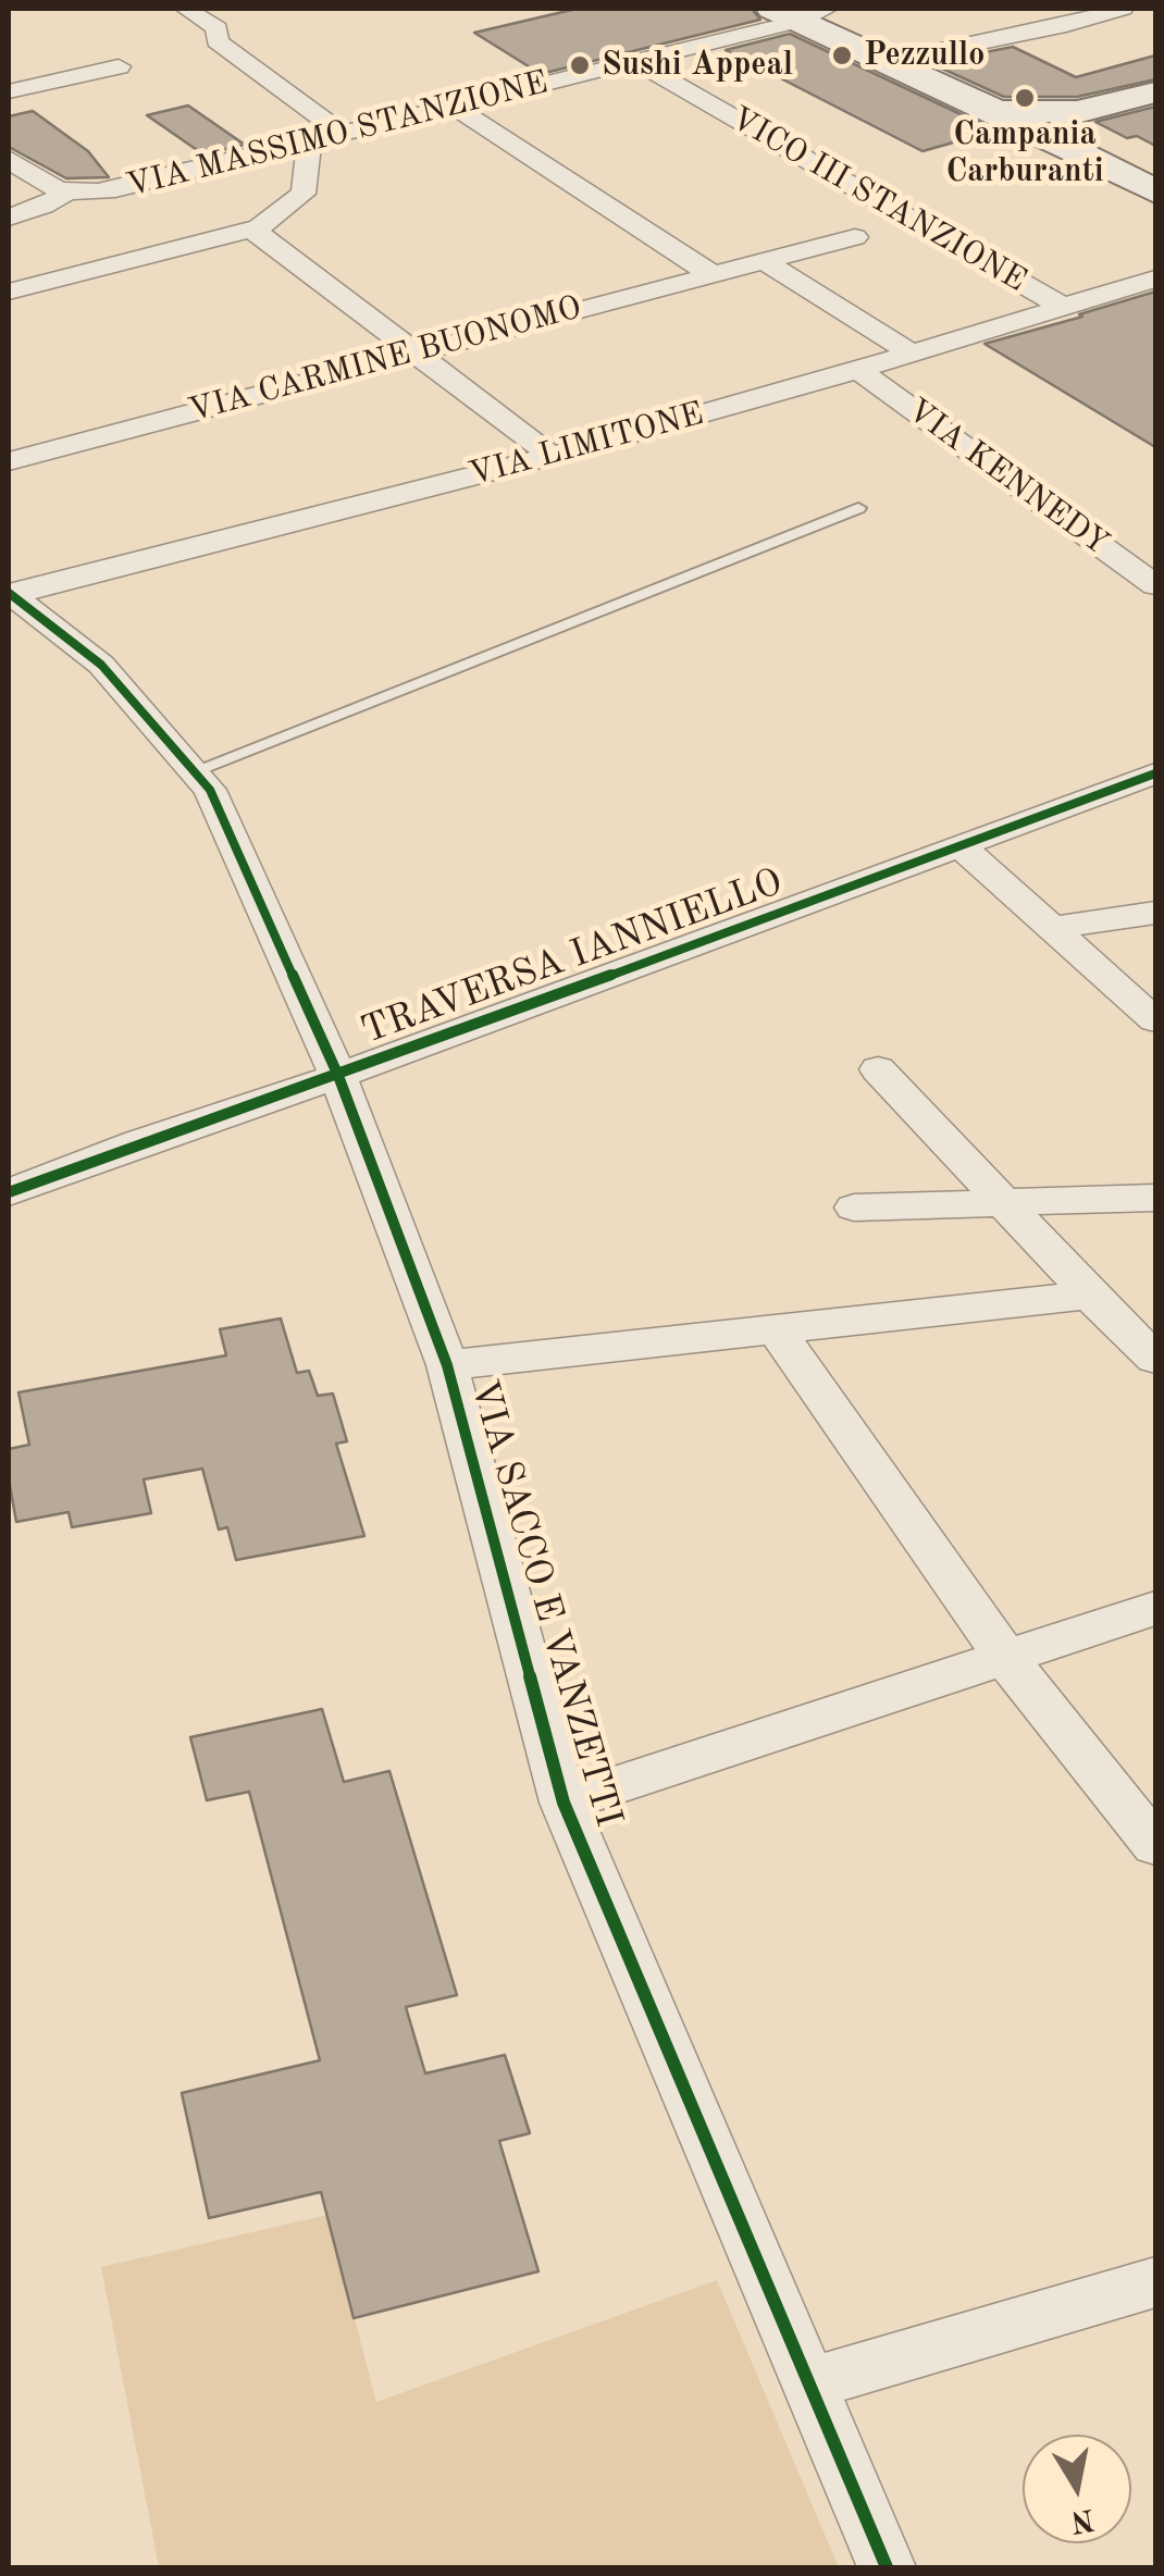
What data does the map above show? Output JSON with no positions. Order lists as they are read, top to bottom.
{
  "streets": {
    "street": [
      "VIA MASSIMO STANZIONE",
      "VICO III STANZIONE",
      "VIA CARMINE BUONOMO",
      "VIA LIMITONE",
      "VIA KENNEDY",
      "TRAVERSA IANNIELLO",
      "VIA SACCO E VANZETTI"
    ]
  },
  "crossings": [
    ["VIA MASSIMO STANZIONE", "VICO III STANZIONE"],
    ["VICO III STANZIONE", "VIA LIMITONE"],
    ["VIA LIMITONE", "VIA KENNEDY"],
    ["VIA LIMITONE", "VIA SACCO E VANZETTI"],
    ["TRAVERSA IANNIELLO", "VIA SACCO E VANZETTI"]
  ],
  "places": ["Pezzullo", "Sushi Appeal", "Campania Carburanti"],
  "north": "bottom"
}
